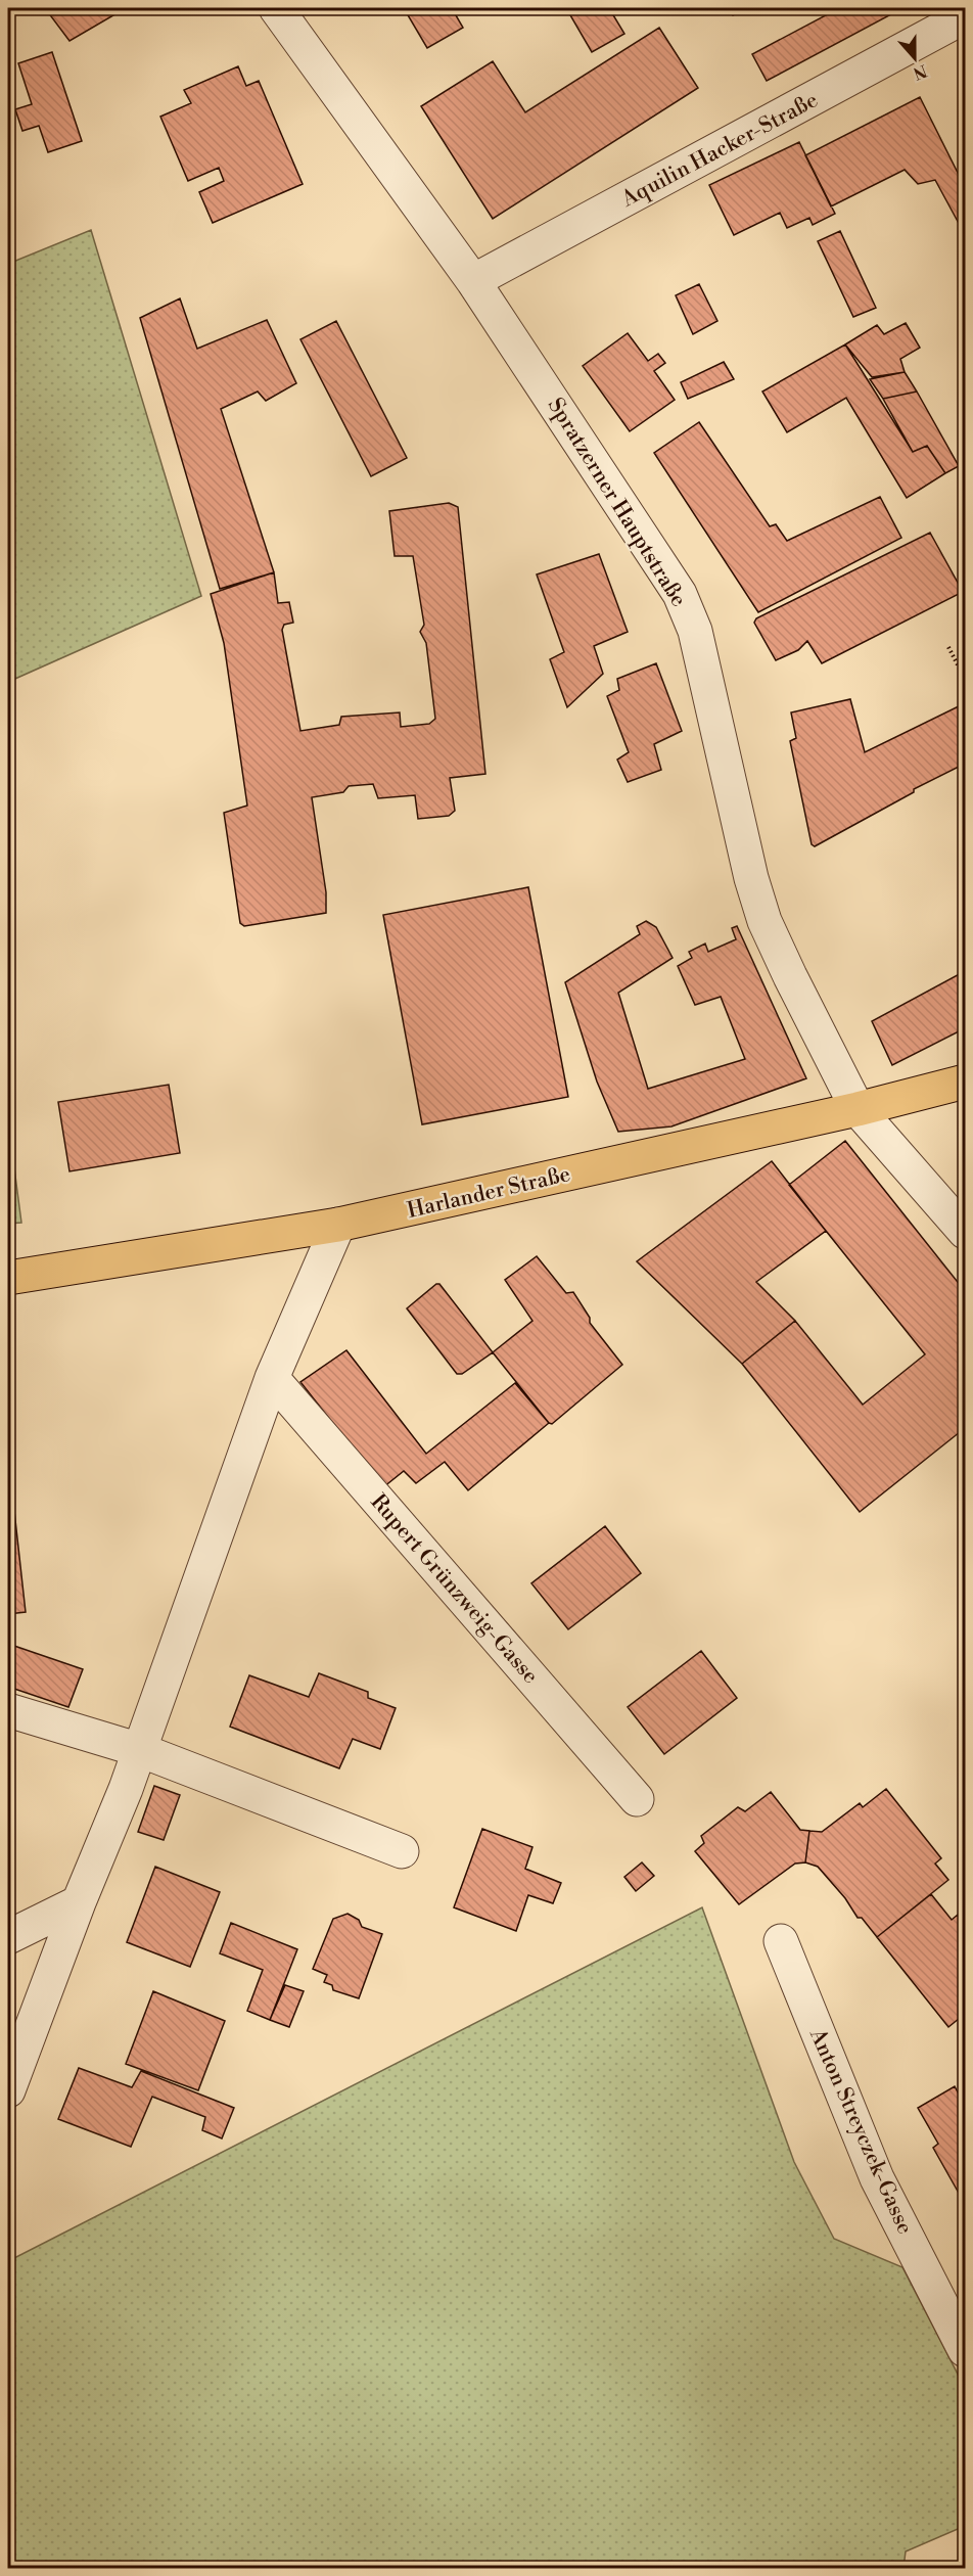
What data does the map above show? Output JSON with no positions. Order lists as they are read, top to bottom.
{
  "streets": {
    "main road": ["Harlander Straße"],
    "street": [
      "Aquilin Hacker-Straße",
      "Spratzerner Hauptstraße",
      "Rupert Grünzweig-Gasse",
      "Anton Streyczek-Gasse"
    ]
  },
  "crossings": [
    ["Aquilin Hacker-Straße", "Spratzerner Hauptstraße"],
    ["Spratzerner Hauptstraße", "Harlander Straße"]
  ],
  "north": "bottom"
}
